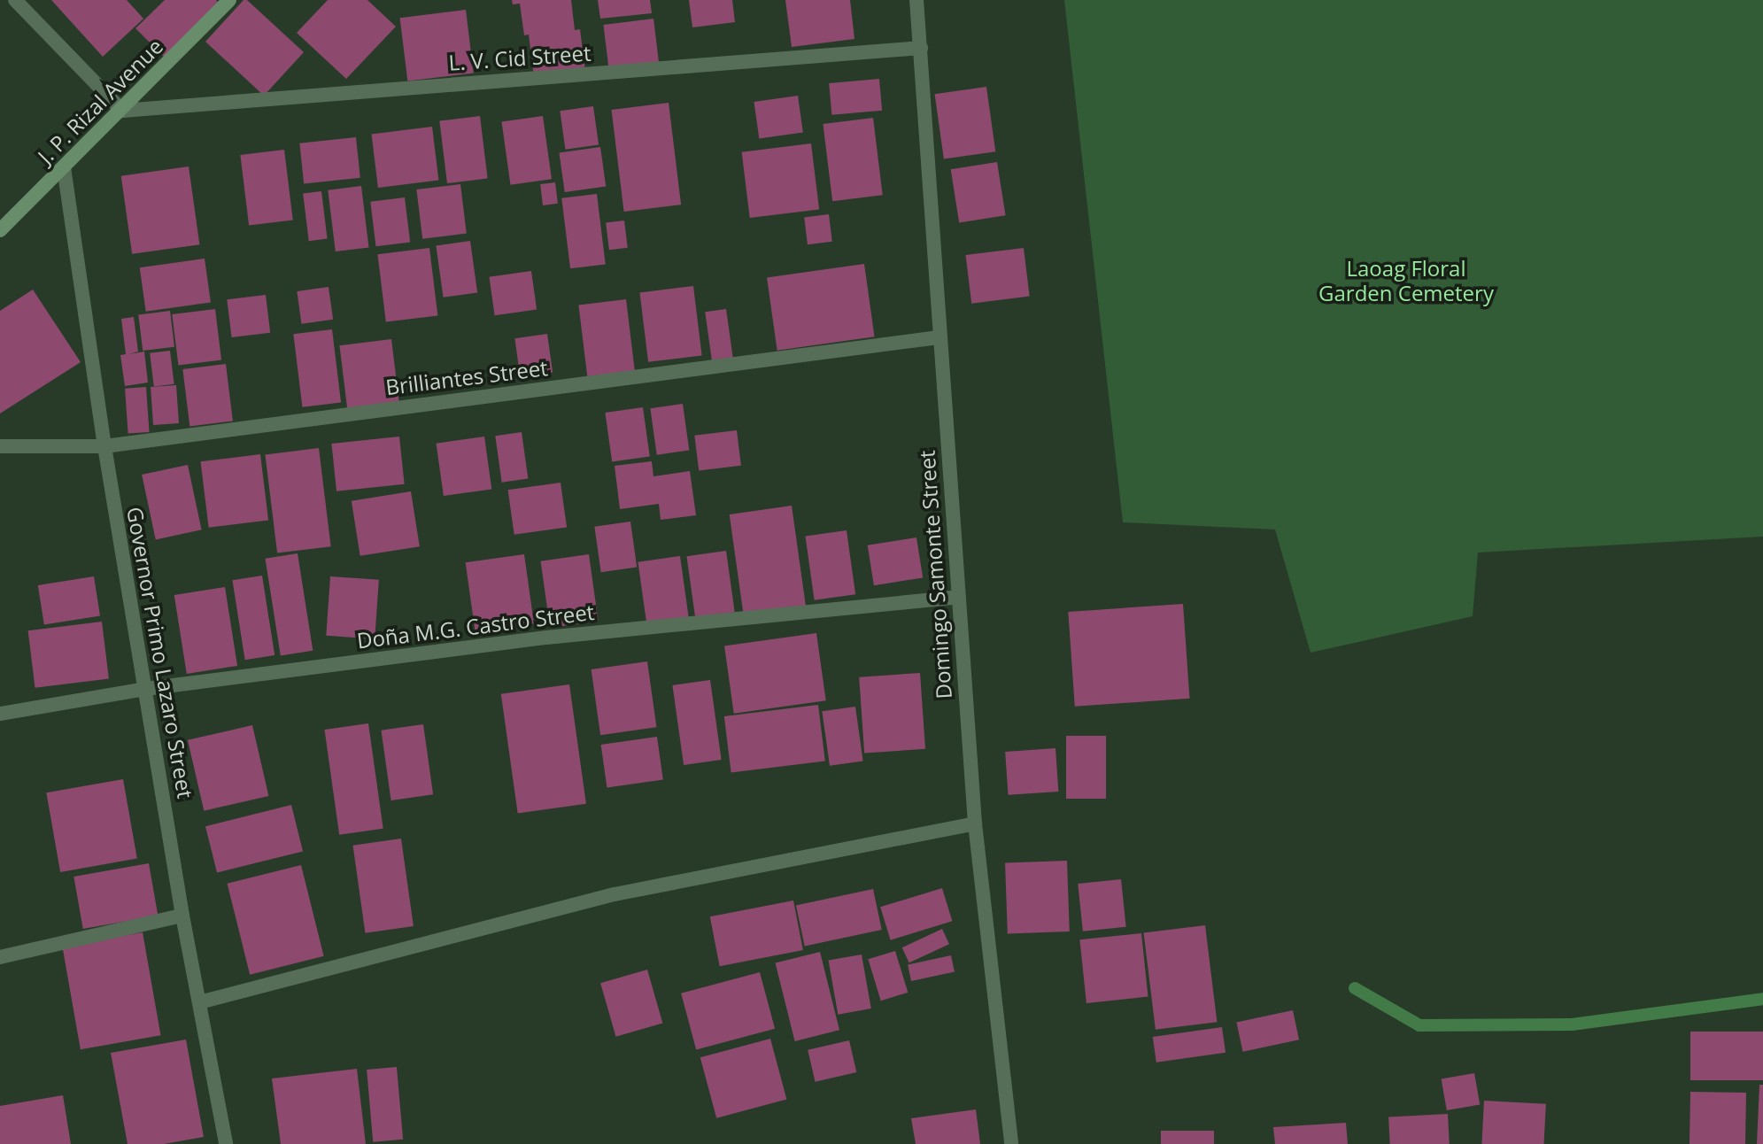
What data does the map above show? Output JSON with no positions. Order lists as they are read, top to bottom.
{
  "streets": {
    "main road": ["J. P. Rizal Avenue"],
    "street": [
      "L. V. Cid Street",
      "Brilliantes Street",
      "Domingo Samonte Street",
      "Doña M.G. Castro Street",
      "Governor Primo Lazaro Street"
    ]
  },
  "crossings": [
    ["L. V. Cid Street", "J. P. Rizal Avenue"],
    ["L. V. Cid Street", "Domingo Samonte Street"],
    ["J. P. Rizal Avenue", "Governor Primo Lazaro Street"],
    ["Brilliantes Street", "Domingo Samonte Street"],
    ["Brilliantes Street", "Governor Primo Lazaro Street"],
    ["Domingo Samonte Street", "Doña M.G. Castro Street"],
    ["Doña M.G. Castro Street", "Governor Primo Lazaro Street"]
  ],
  "parks": ["Laoag Floral Garden Cemetery"]
}
